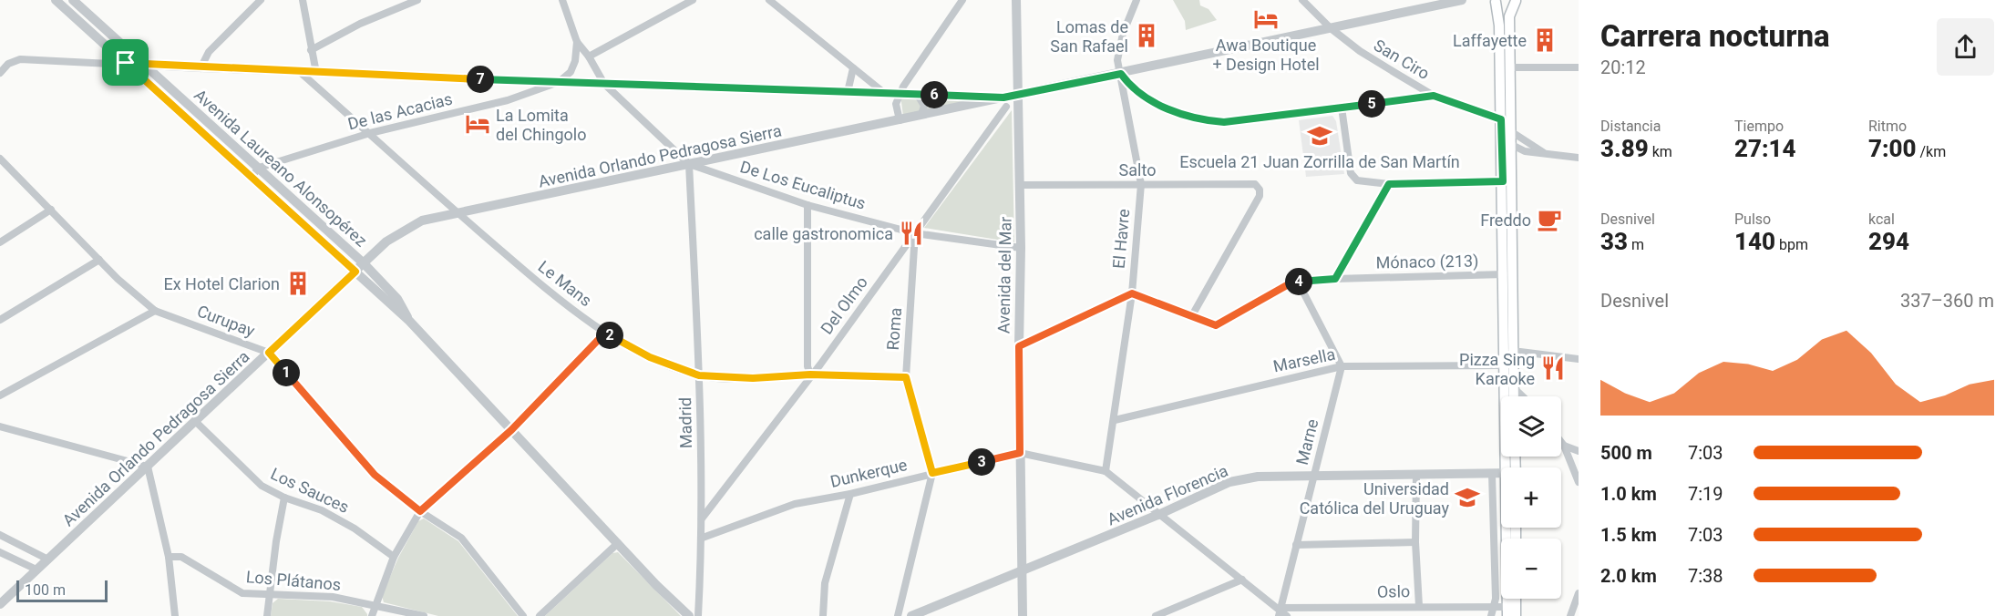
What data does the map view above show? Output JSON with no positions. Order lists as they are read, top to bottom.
{
  "streets": {
    "street": [
      "San Ciro",
      "De las Acacias",
      "Avenida Orlando Pedragosa Sierra",
      "Avenida Laureano Alonsopérez",
      "Salto",
      "De Los Eucaliptus",
      "El Havre",
      "Mónaco (213)",
      "Avenida del Mar",
      "Le Mans",
      "Del Olmo",
      "Curupay",
      "Roma",
      "Marsella",
      "Madrid",
      "Marne",
      "Dunkerque",
      "Los Sauces",
      "Avenida Florencia",
      "Los Plátanos",
      "Oslo"
    ]
  },
  "crossings": [
    ["San Ciro", "Avenida Orlando Pedragosa Sierra"],
    ["De las Acacias", "Avenida Laureano Alonsopérez"],
    ["De las Acacias", "Le Mans"],
    ["Avenida Orlando Pedragosa Sierra", "Avenida Laureano Alonsopérez"],
    ["Avenida Orlando Pedragosa Sierra", "De Los Eucaliptus"],
    ["Avenida Orlando Pedragosa Sierra", "El Havre"],
    ["Avenida Orlando Pedragosa Sierra", "Avenida del Mar"],
    ["Avenida Orlando Pedragosa Sierra", "Le Mans"],
    ["Avenida Orlando Pedragosa Sierra", "Del Olmo"],
    ["Avenida Orlando Pedragosa Sierra", "Curupay"],
    ["Avenida Orlando Pedragosa Sierra", "Madrid"],
    ["Avenida Orlando Pedragosa Sierra", "Los Sauces"],
    ["Salto", "El Havre"],
    ["Salto", "Mónaco (213)"],
    ["Salto", "Avenida del Mar"],
    ["De Los Eucaliptus", "Avenida del Mar"],
    ["De Los Eucaliptus", "Del Olmo"],
    ["De Los Eucaliptus", "Roma"],
    ["De Los Eucaliptus", "Madrid"],
    ["El Havre", "Mónaco (213)"],
    ["El Havre", "Marsella"],
    ["El Havre", "Dunkerque"],
    ["Avenida del Mar", "Dunkerque"],
    ["Avenida del Mar", "Avenida Florencia"],
    ["Le Mans", "Del Olmo"],
    ["Le Mans", "Roma"],
    ["Le Mans", "Madrid"],
    ["Del Olmo", "Roma"],
    ["Del Olmo", "Madrid"],
    ["Roma", "Dunkerque"],
    ["Marsella", "Marne"],
    ["Madrid", "Dunkerque"],
    ["Marne", "Dunkerque"],
    ["Marne", "Avenida Florencia"],
    ["Marne", "Oslo"],
    ["Dunkerque", "Avenida Florencia"],
    ["Dunkerque", "Oslo"]
  ],
  "places": {
    "hotel": ["Awa Boutique + Design Hotel", "La Lomita del Chingolo"],
    "building": ["Lomas de San Rafael", "Laffayette", "Ex Hotel Clarion"],
    "school or university": ["Escuela 21 Juan Zorrilla de San Martín", "Universidad Católica del Uruguay"],
    "cafe": ["Freddo"],
    "restaurant": ["calle gastronomica", "Pizza Sing Karaoke"]
  },
  "scale_bar": "100 m",
  "page": {
    "heading": ["Carrera nocturna", "20:12"],
    "pins": [
      "7",
      "6",
      "5",
      "4",
      "2",
      "1",
      "3"
    ],
    "stats": [
      ["Distancia", "3.89 km"],
      ["Tiempo", "27:14"],
      ["Ritmo", "7:00 /km"],
      ["Desnivel", "33 m"],
      ["Pulso", "140 bpm"],
      ["kcal", "294"]
    ],
    "chart": ["Desnivel", "337–360 m"],
    "map_buttons": ["+", "−"],
    "list": [
      {
        "name": "500 m",
        "note": "7:03"
      },
      {
        "name": "1.0 km",
        "note": "7:19"
      },
      {
        "name": "1.5 km",
        "note": "7:03"
      },
      {
        "name": "2.0 km",
        "note": "7:38"
      }
    ],
    "scale": "100 m"
  }
}
